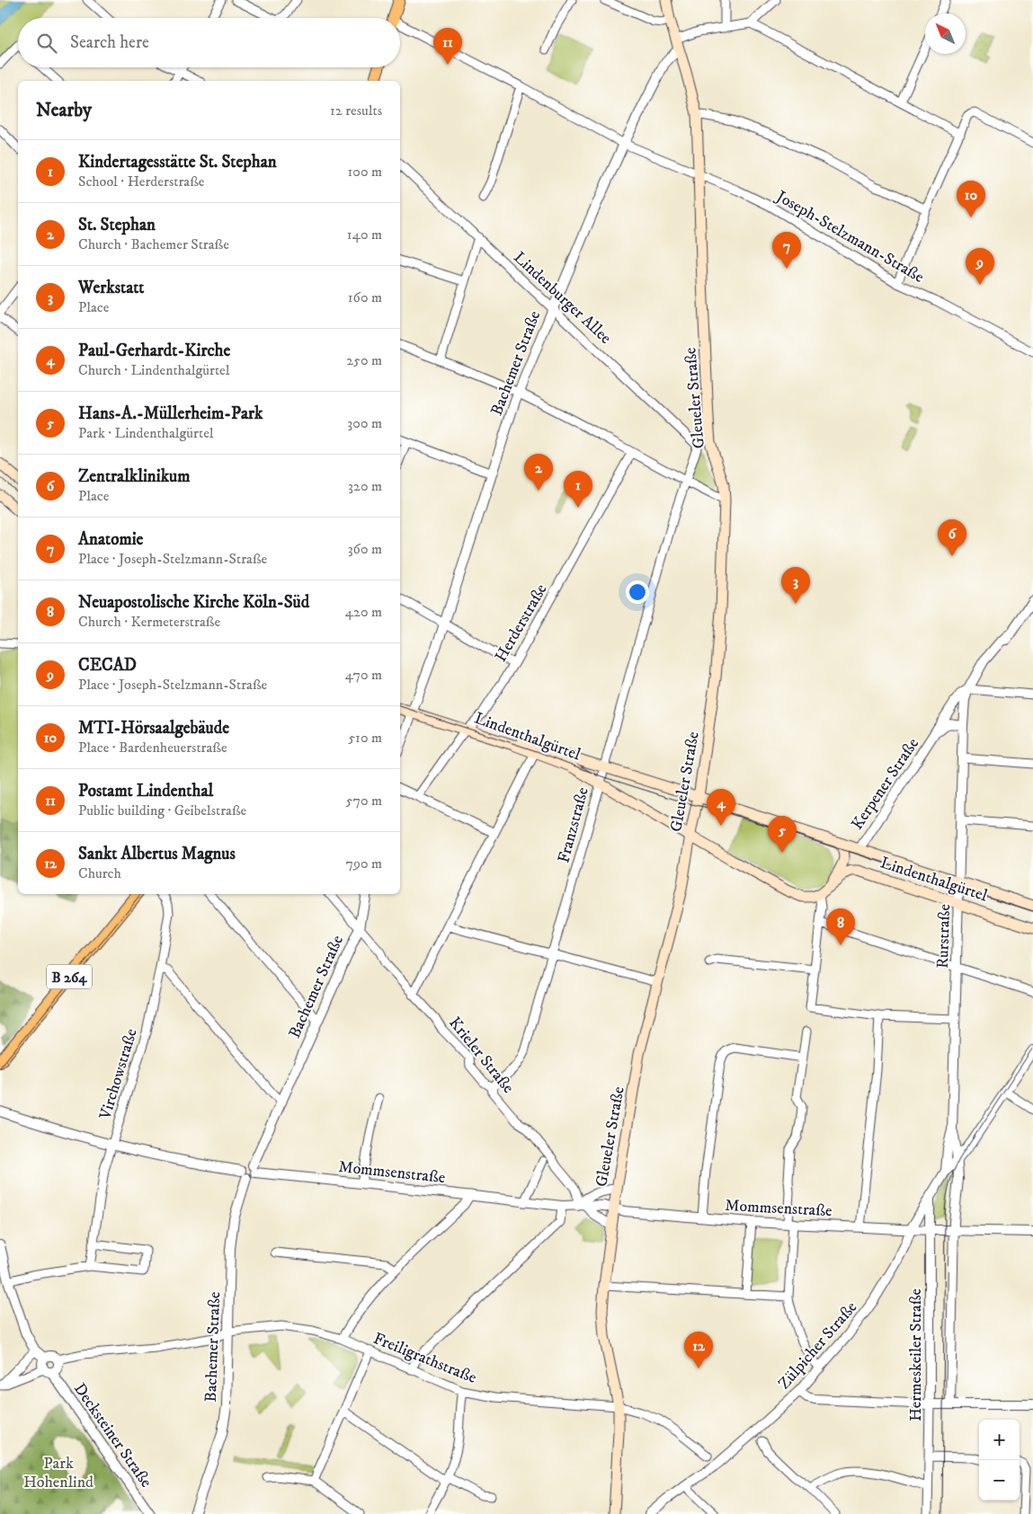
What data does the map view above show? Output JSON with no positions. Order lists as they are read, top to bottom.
{
  "streets": {
    "main road": ["Gleueler Straße", "Lindenthalgürtel", "B 264"],
    "street": [
      "Joseph-Stelzmann-Straße",
      "Lindenburger Allee",
      "Bachemer Straße",
      "Herderstraße",
      "Kerpener Straße",
      "Franzstraße",
      "Rurstraße",
      "Krieler Straße",
      "Virchowstraße",
      "Mommsenstraße",
      "Zülpicher Straße",
      "Hermeskeiler Straße",
      "Freiligrathstraße",
      "Decksteiner Straße"
    ]
  },
  "crossings": [
    ["Joseph-Stelzmann-Straße", "Bachemer Straße"],
    ["Joseph-Stelzmann-Straße", "Gleueler Straße"],
    ["Lindenburger Allee", "Bachemer Straße"],
    ["Lindenburger Allee", "Franzstraße"],
    ["Bachemer Straße", "Gleueler Straße"],
    ["Bachemer Straße", "Lindenthalgürtel"],
    ["Bachemer Straße", "Krieler Straße"],
    ["Bachemer Straße", "Mommsenstraße"],
    ["Bachemer Straße", "Freiligrathstraße"],
    ["Gleueler Straße", "Lindenthalgürtel"],
    ["Gleueler Straße", "Mommsenstraße"],
    ["Gleueler Straße", "Freiligrathstraße"],
    ["Herderstraße", "Lindenthalgürtel"],
    ["Lindenthalgürtel", "Kerpener Straße"],
    ["Lindenthalgürtel", "Franzstraße"],
    ["Lindenthalgürtel", "Rurstraße"],
    ["Kerpener Straße", "Rurstraße"],
    ["Franzstraße", "Krieler Straße"],
    ["Rurstraße", "Zülpicher Straße"],
    ["Krieler Straße", "Mommsenstraße"],
    ["Mommsenstraße", "Zülpicher Straße"],
    ["Mommsenstraße", "Hermeskeiler Straße"],
    ["Zülpicher Straße", "Hermeskeiler Straße"],
    ["Freiligrathstraße", "Decksteiner Straße"]
  ],
  "parks": ["Park Hohenlind"],
  "north": "top left",
  "page": {
    "search": "Search here",
    "pins": [
      "11",
      "10",
      "7",
      "9",
      "2",
      "1",
      "6",
      "3",
      "4",
      "5",
      "8",
      "12"
    ],
    "heading": ["Nearby", "12 results"],
    "list": [
      {
        "mark": "1",
        "name": "Kindertagesstätte St. Stephan",
        "note": "School · Herderstraße",
        "value": "100 m"
      },
      {
        "mark": "2",
        "name": "St. Stephan",
        "note": "Church · Bachemer Straße",
        "value": "140 m"
      },
      {
        "mark": "3",
        "name": "Werkstatt",
        "note": "Place",
        "value": "160 m"
      },
      {
        "mark": "4",
        "name": "Paul-Gerhardt-Kirche",
        "note": "Church · Lindenthalgürtel",
        "value": "250 m"
      },
      {
        "mark": "5",
        "name": "Hans-A.-Müllerheim-Park",
        "note": "Park · Lindenthalgürtel",
        "value": "300 m"
      },
      {
        "mark": "6",
        "name": "Zentralklinikum",
        "note": "Place",
        "value": "320 m"
      },
      {
        "mark": "7",
        "name": "Anatomie",
        "note": "Place · Joseph-Stelzmann-Straße",
        "value": "360 m"
      },
      {
        "mark": "8",
        "name": "Neuapostolische Kirche Köln-Süd",
        "note": "Church · Kermeterstraße",
        "value": "420 m"
      },
      {
        "mark": "9",
        "name": "CECAD",
        "note": "Place · Joseph-Stelzmann-Straße",
        "value": "470 m"
      },
      {
        "mark": "10",
        "name": "MTI-Hörsaalgebäude",
        "note": "Place · Bardenheuerstraße",
        "value": "510 m"
      },
      {
        "mark": "11",
        "name": "Postamt Lindenthal",
        "note": "Public building · Geibelstraße",
        "value": "570 m"
      },
      {
        "mark": "12",
        "name": "Sankt Albertus Magnus",
        "note": "Church",
        "value": "790 m"
      }
    ],
    "map_buttons": ["+", "−"]
  }
}
